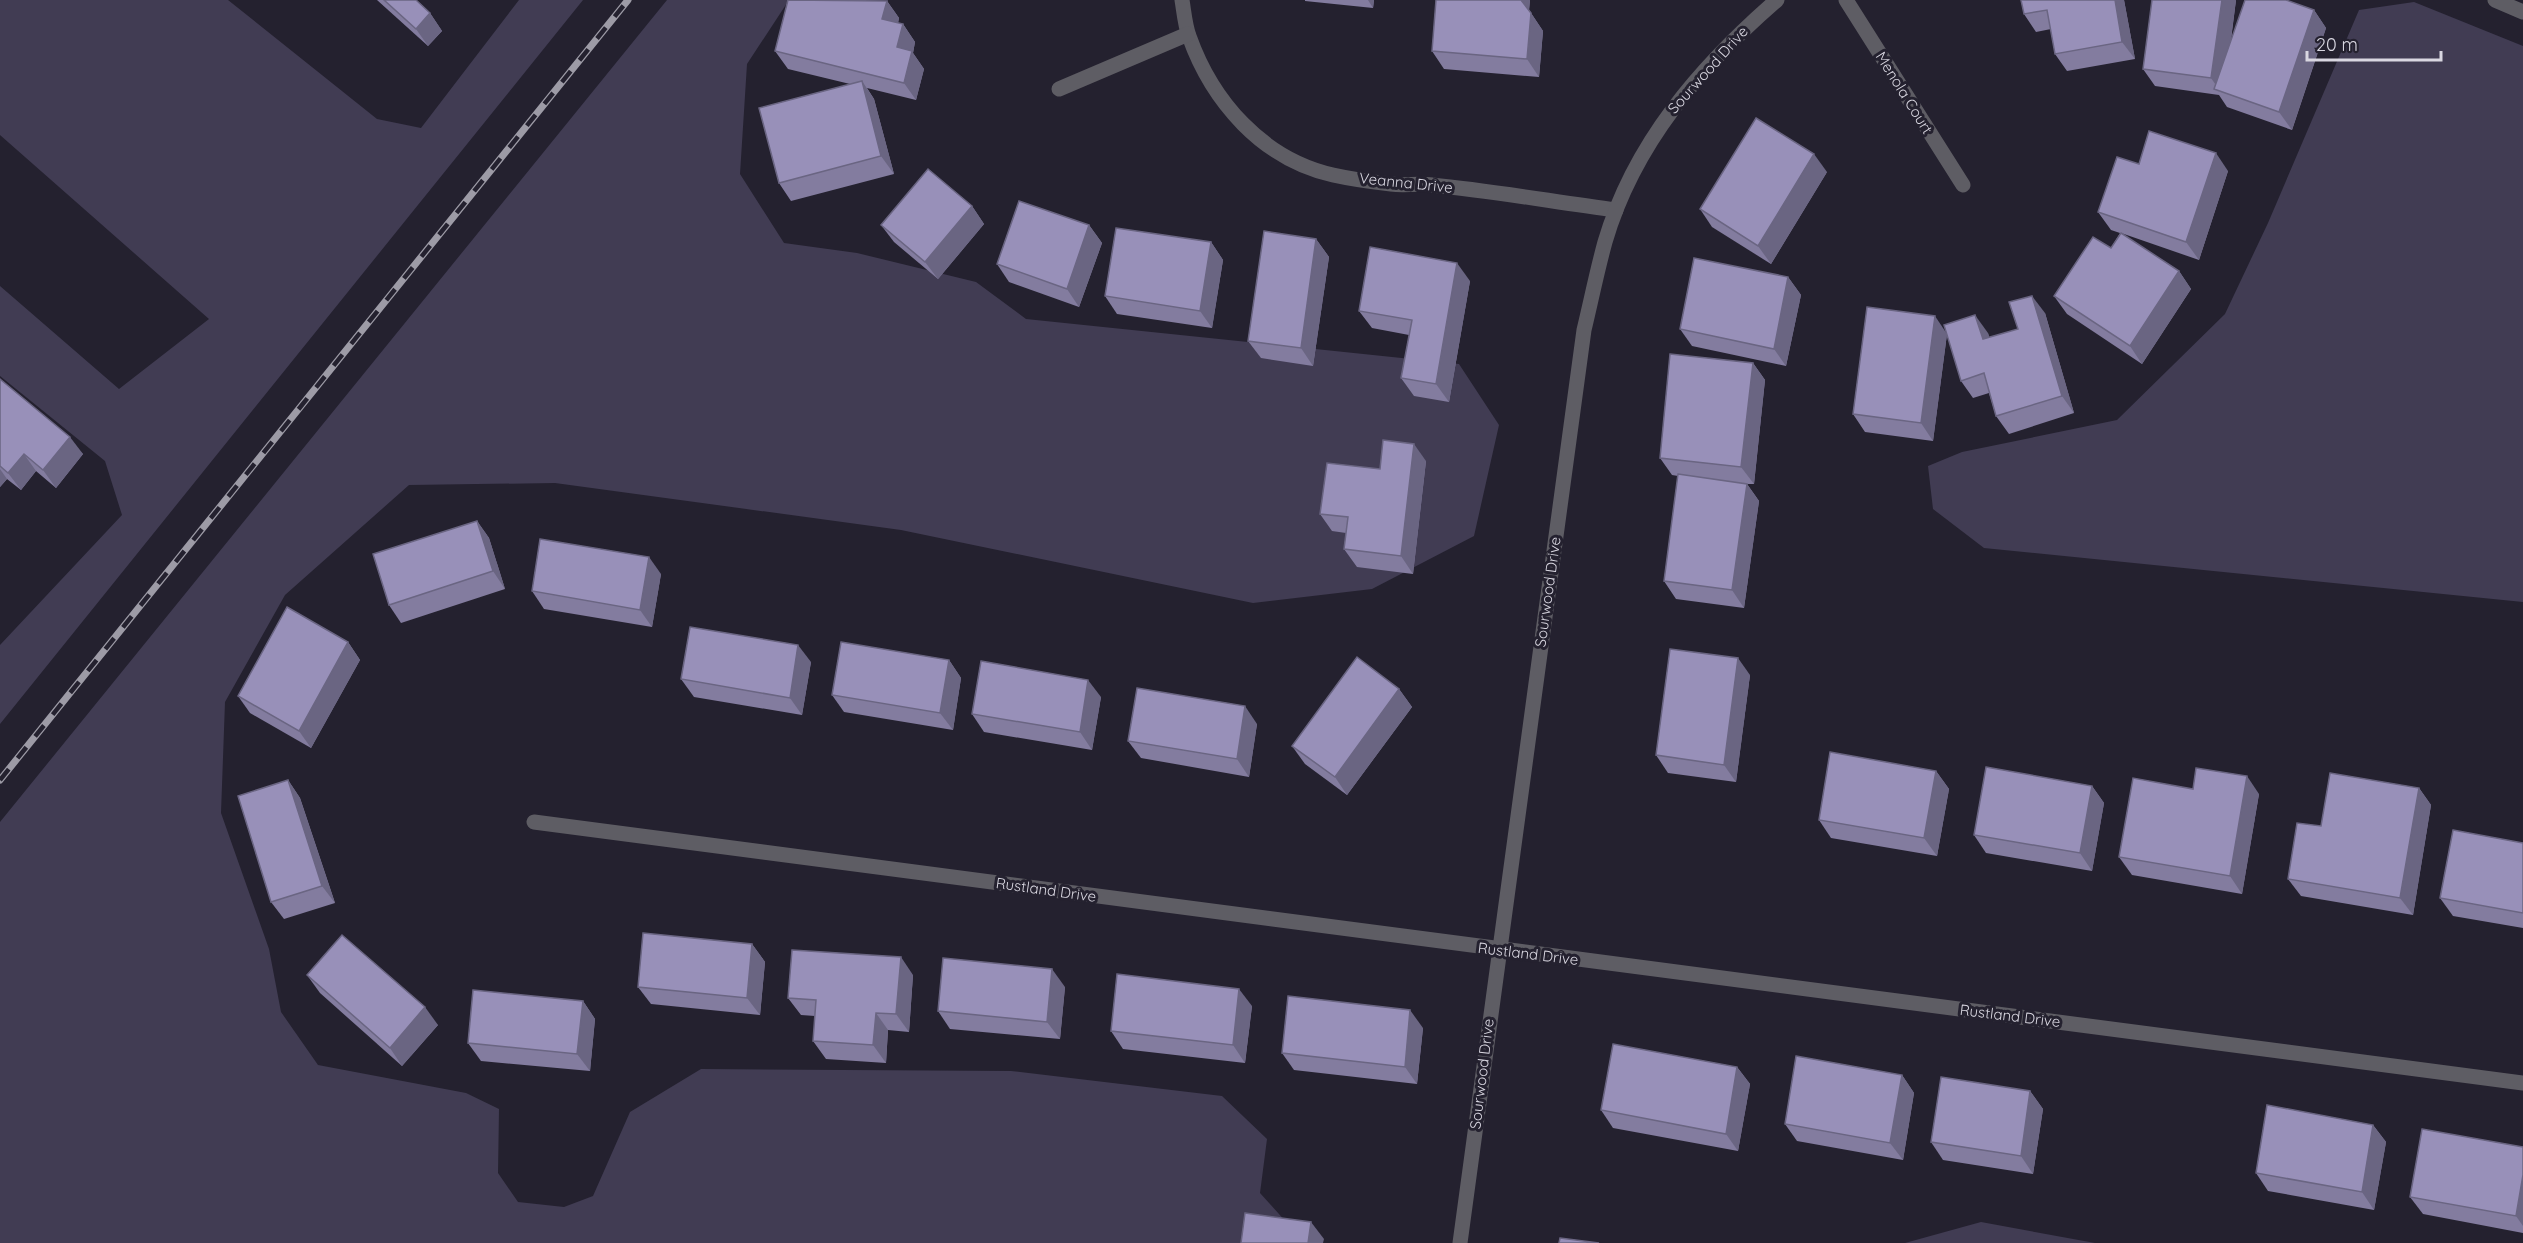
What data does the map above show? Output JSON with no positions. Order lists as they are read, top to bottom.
{
  "streets": {
    "street": [
      "Sourwood Drive",
      "Menola Court",
      "Veanna Drive",
      "Rustland Drive"
    ]
  },
  "crossings": [
    ["Sourwood Drive", "Veanna Drive"],
    ["Sourwood Drive", "Rustland Drive"]
  ],
  "scale_bar": "20 m"
}
